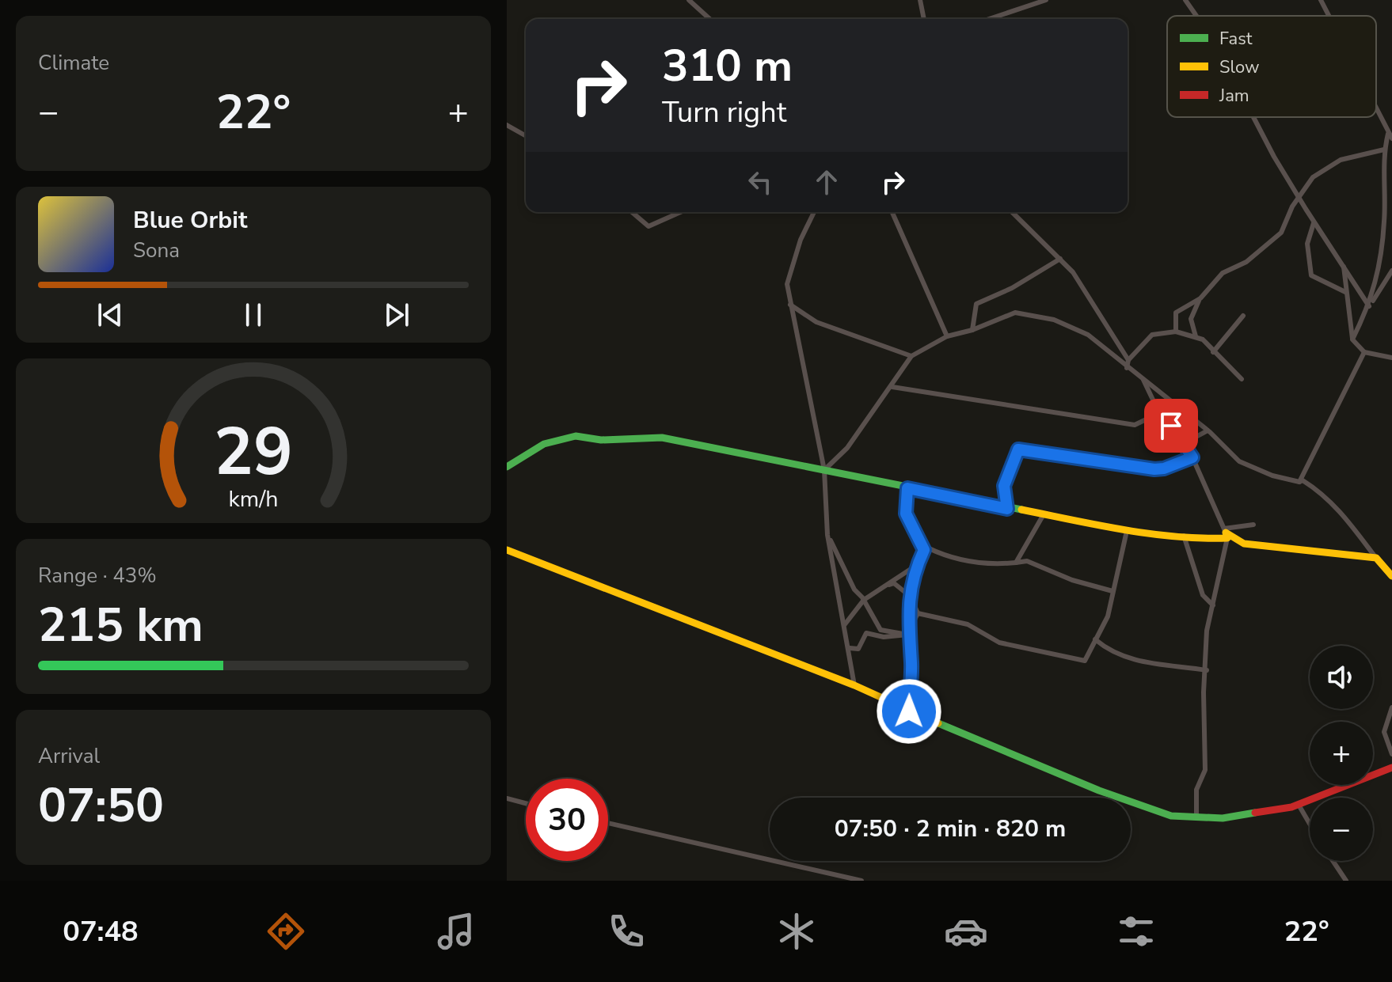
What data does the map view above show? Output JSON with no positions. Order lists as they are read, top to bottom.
{
  "legend": ["Fast", "Slow", "Jam"],
  "page": {
    "tile": [
      "Climate",
      ["Range · 43%", "215 km"],
      ["Arrival", "07:50"]
    ],
    "turn": ["310 m", "Turn right"],
    "heat": ["−", "22°", "+"],
    "song": ["Blue Orbit", "Sona"],
    "map_buttons": ["+", "−"],
    "limit": "30",
    "trip": "07:50 · 2 min · 820 m",
    "tabs": ["07:48", "22°"],
    "gauge": ["29", "km/h"]
  }
}
